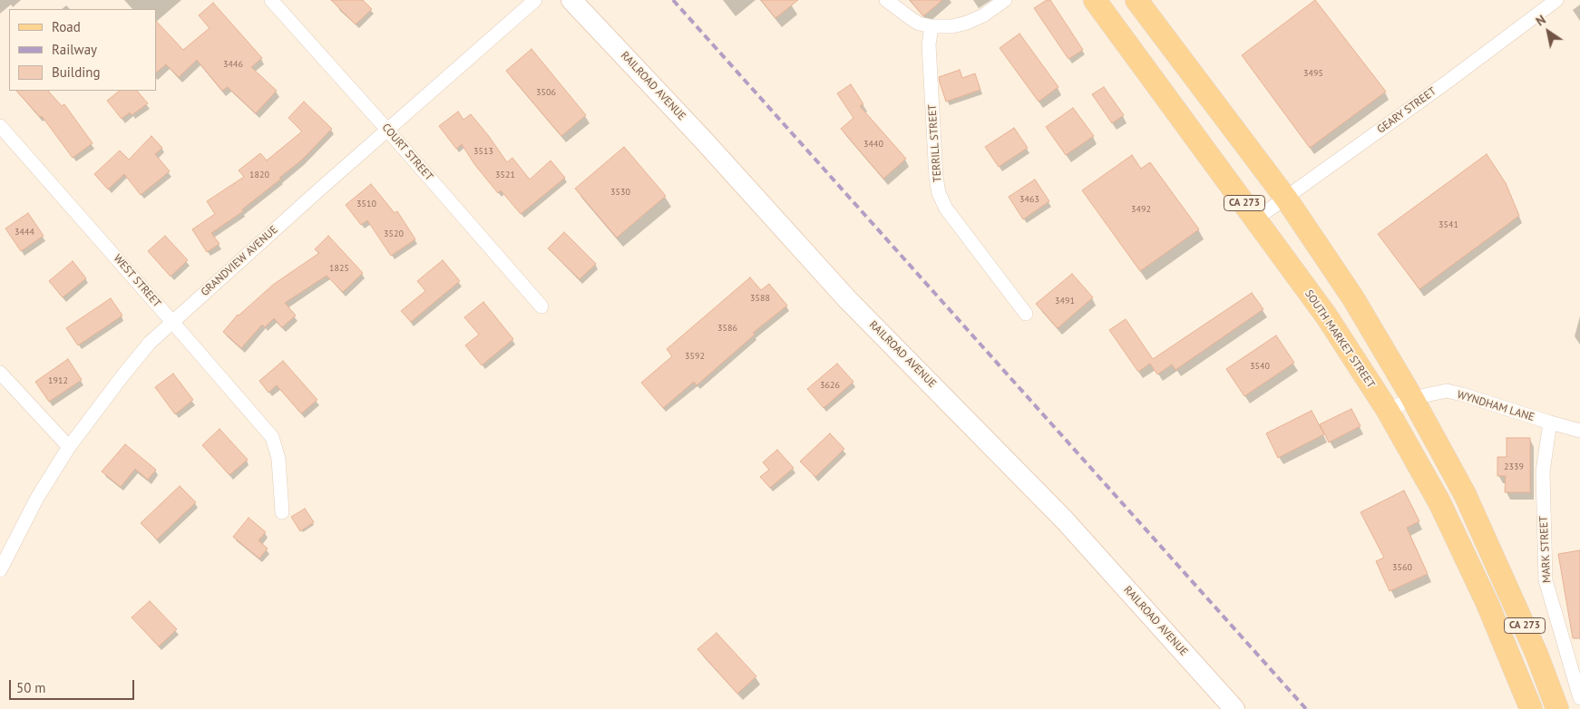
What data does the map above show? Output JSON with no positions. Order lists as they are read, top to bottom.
{
  "streets": {
    "main road": ["RAILROAD AVENUE", "CA 273", "SOUTH MARKET STREET"],
    "street": [
      "GEARY STREET",
      "TERRILL STREET",
      "COURT STREET",
      "GRANDVIEW AVENUE",
      "WEST STREET",
      "WYNDHAM LANE",
      "MARK STREET"
    ]
  },
  "crossings": [
    ["GEARY STREET", "CA 273"],
    ["GEARY STREET", "SOUTH MARKET STREET"],
    ["COURT STREET", "GRANDVIEW AVENUE"],
    ["CA 273", "WYNDHAM LANE"],
    ["GRANDVIEW AVENUE", "WEST STREET"],
    ["SOUTH MARKET STREET", "WYNDHAM LANE"],
    ["WYNDHAM LANE", "MARK STREET"]
  ],
  "house_numbers": [
    "3446",
    "3495",
    "3506",
    "3440",
    "3513",
    "1820",
    "3521",
    "3530",
    "3463",
    "3510",
    "3492",
    "3541",
    "3444",
    "3520",
    "1825",
    "3588",
    "3491",
    "3586",
    "3592",
    "3540",
    "1912",
    "3626",
    "2339",
    "3560"
  ],
  "legend": ["Road", "Railway", "Building"],
  "scale_bar": "50 m",
  "north": "top left"
}
